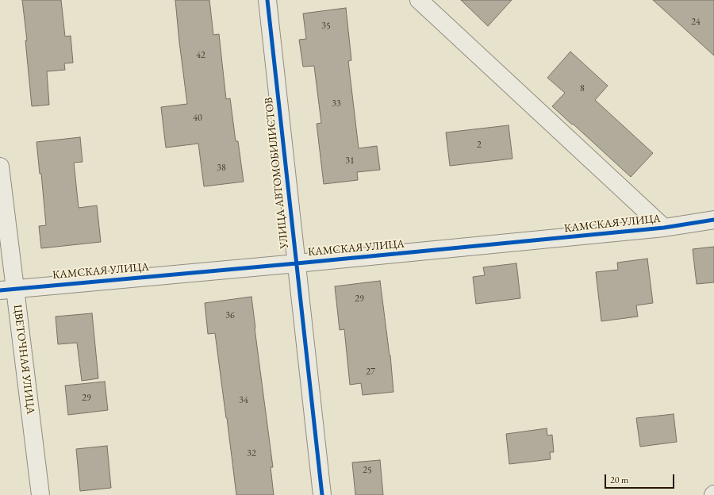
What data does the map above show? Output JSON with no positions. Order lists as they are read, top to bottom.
{
  "streets": {
    "street": ["УЛИЦА АВТОМОБИЛИСТОВ", "КАМСКАЯ УЛИЦА", "ЦВЕТОЧНАЯ УЛИЦА"]
  },
  "crossings": [
    ["УЛИЦА АВТОМОБИЛИСТОВ", "КАМСКАЯ УЛИЦА"],
    ["КАМСКАЯ УЛИЦА", "ЦВЕТОЧНАЯ УЛИЦА"]
  ],
  "house_numbers": [
    "24",
    "35",
    "42",
    "8",
    "33",
    "40",
    "2",
    "31",
    "38",
    "29",
    "36",
    "27",
    "29",
    "34",
    "32",
    "25"
  ],
  "scale_bar": "20 m"
}
